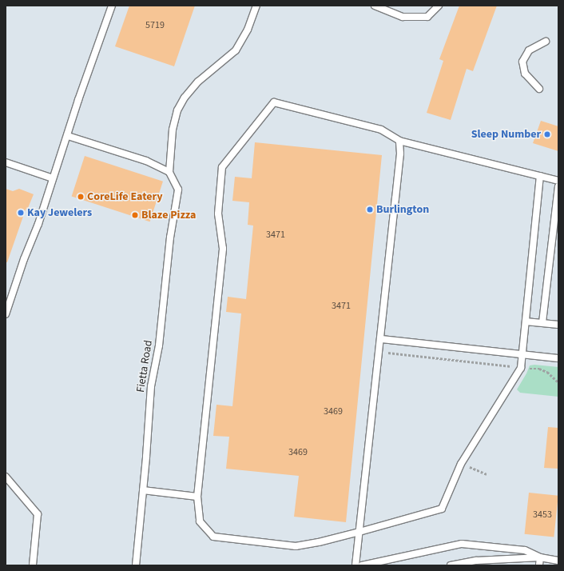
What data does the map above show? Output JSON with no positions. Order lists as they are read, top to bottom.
{
  "streets": {
    "lane": ["Fietta Road"]
  },
  "places": [
    "Sleep Number",
    "CoreLife Eatery",
    "Burlington",
    "Kay Jewelers",
    "Blaze Pizza"
  ],
  "house_numbers": [
    "5719",
    "3471",
    "3471",
    "3469",
    "3469",
    "3453"
  ]
}
